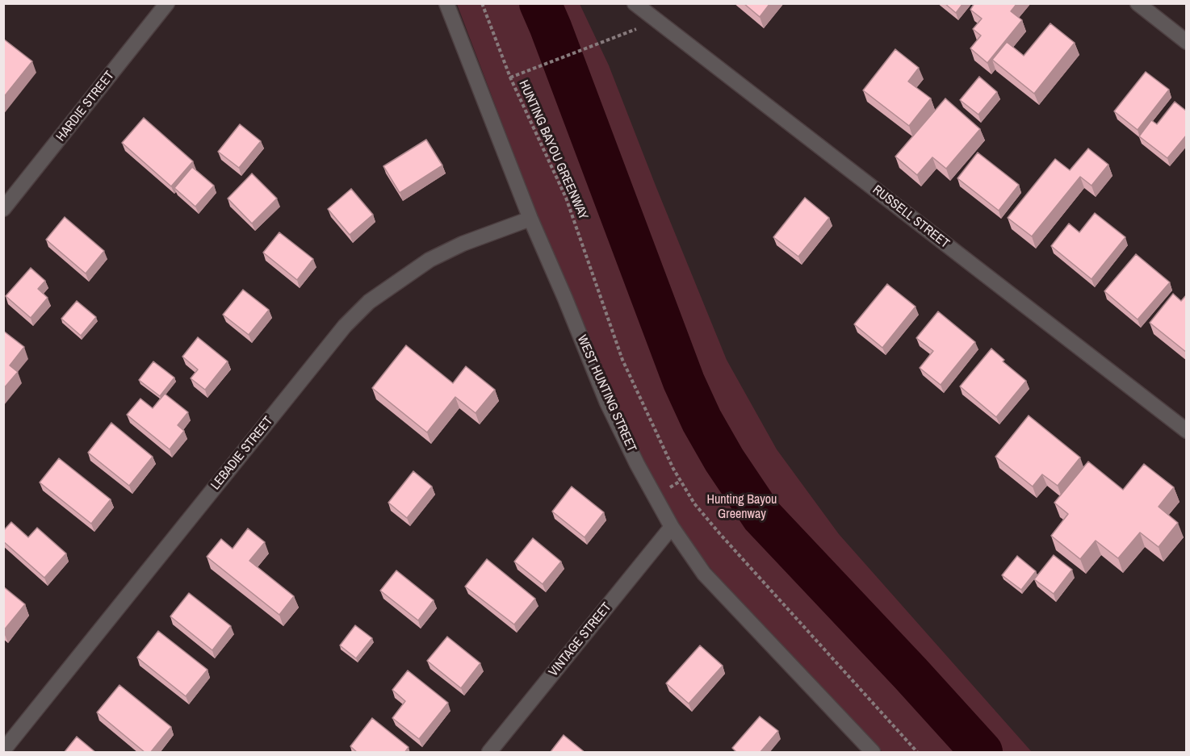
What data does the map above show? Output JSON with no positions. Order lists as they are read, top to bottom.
{
  "streets": {
    "street": [
      "HARDIE STREET",
      "RUSSELL STREET",
      "WEST HUNTING STREET",
      "LEBADIE STREET",
      "VINTAGE STREET"
    ],
    "path": ["HUNTING BAYOU GREENWAY"]
  },
  "crossings": [
    ["WEST HUNTING STREET", "LEBADIE STREET"],
    ["WEST HUNTING STREET", "VINTAGE STREET"]
  ],
  "parks": ["Hunting Bayou Greenway"]
}
